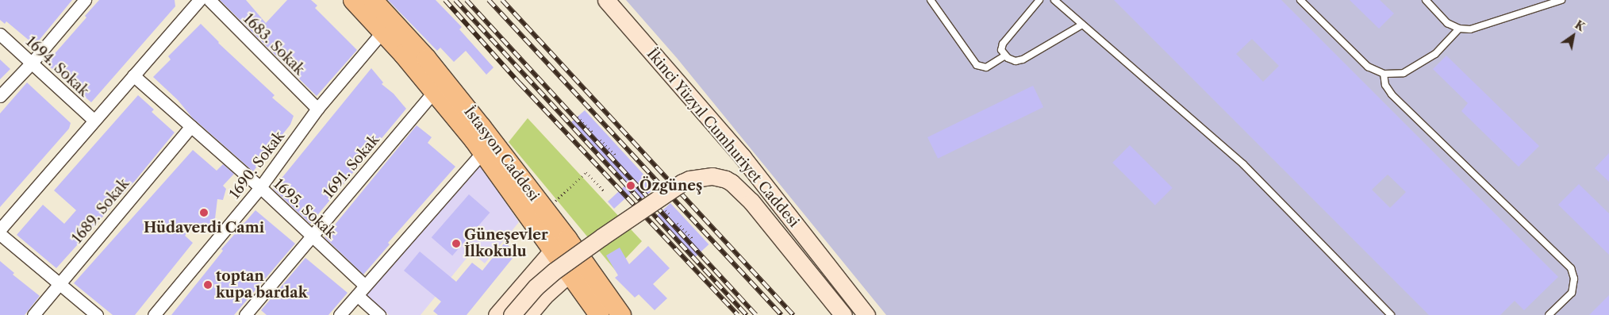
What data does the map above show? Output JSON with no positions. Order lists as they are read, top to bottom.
{
  "streets": {
    "main road": ["İkinci Yüzyıl Cumhuriyet Caddesi", "İstasyon Caddesi"],
    "street": [
      "1683. Sokak",
      "1694. Sokak",
      "1690. Sokak",
      "1691. Sokak",
      "1695. Sokak",
      "1689. Sokak"
    ]
  },
  "crossings": [
    ["1683. Sokak", "1690. Sokak"],
    ["İstasyon Caddesi", "1690. Sokak"],
    ["İstasyon Caddesi", "1691. Sokak"],
    ["1690. Sokak", "1695. Sokak"],
    ["1691. Sokak", "1695. Sokak"],
    ["1695. Sokak", "1689. Sokak"]
  ],
  "places": [
    "Özgüneş",
    "Hüdaverdi Cami",
    "Güneşevler İlkokulu",
    "toptan kupa bardak"
  ],
  "north": "top right"
}
